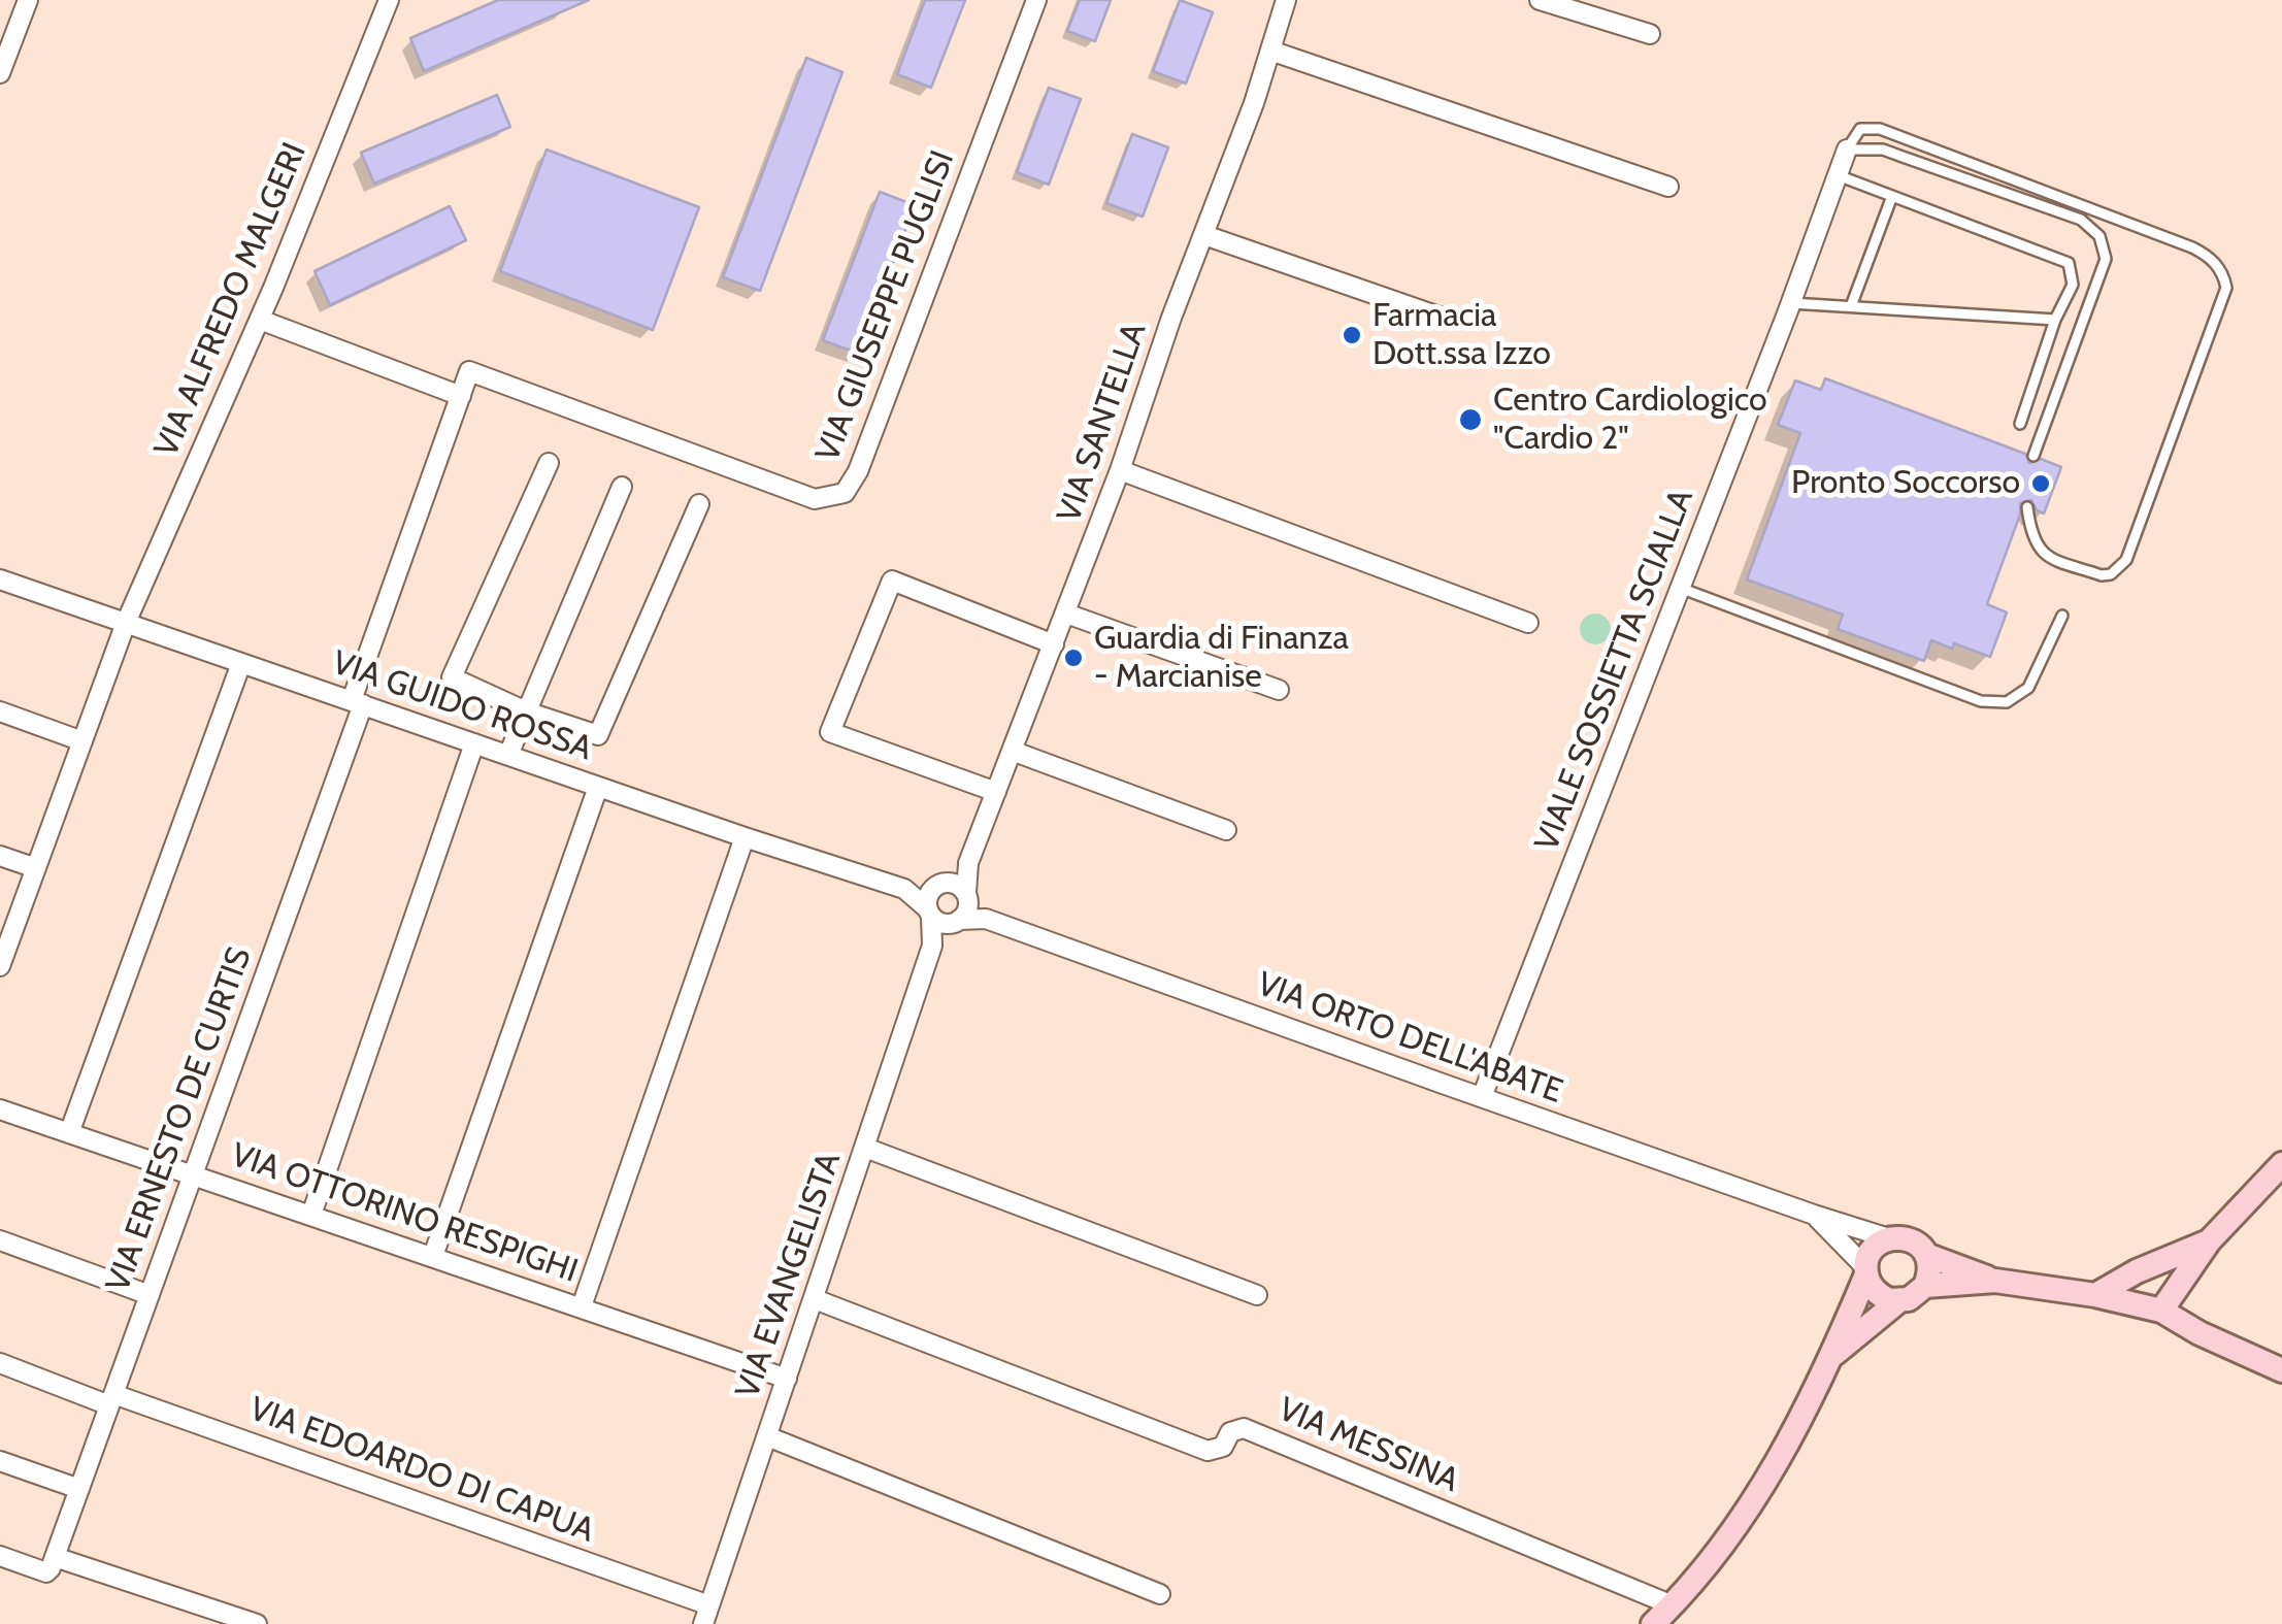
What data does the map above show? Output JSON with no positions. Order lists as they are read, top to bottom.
{
  "streets": {
    "street": [
      "VIA ALFREDO MALGERI",
      "VIA GIUSEPPE PUGLISI",
      "VIA SANTELLA",
      "VIALE SOSSIETTA SCIALLA",
      "VIA GUIDO ROSSA",
      "VIA ORTO DELL'ABATE",
      "VIA ERNESTO DE CURTIS",
      "VIA OTTORINO RESPIGHI",
      "VIA EVANGELISTA",
      "VIA MESSINA",
      "VIA EDOARDO DI CAPUA"
    ]
  },
  "crossings": [
    ["VIA ALFREDO MALGERI", "VIA GUIDO ROSSA"],
    ["VIA GIUSEPPE PUGLISI", "VIA ERNESTO DE CURTIS"],
    ["VIA SANTELLA", "VIA GUIDO ROSSA"],
    ["VIA SANTELLA", "VIA ORTO DELL'ABATE"],
    ["VIA SANTELLA", "VIA EVANGELISTA"],
    ["VIALE SOSSIETTA SCIALLA", "VIA ORTO DELL'ABATE"],
    ["VIA GUIDO ROSSA", "VIA ORTO DELL'ABATE"],
    ["VIA GUIDO ROSSA", "VIA ERNESTO DE CURTIS"],
    ["VIA GUIDO ROSSA", "VIA EVANGELISTA"],
    ["VIA ORTO DELL'ABATE", "VIA EVANGELISTA"],
    ["VIA ERNESTO DE CURTIS", "VIA OTTORINO RESPIGHI"],
    ["VIA ERNESTO DE CURTIS", "VIA EDOARDO DI CAPUA"],
    ["VIA OTTORINO RESPIGHI", "VIA EVANGELISTA"],
    ["VIA EVANGELISTA", "VIA MESSINA"],
    ["VIA EVANGELISTA", "VIA EDOARDO DI CAPUA"]
  ],
  "places": [
    "Farmacia Dott.ssa Izzo",
    "Centro Cardiologico \"Cardio 2\"",
    "Pronto Soccorso",
    "Guardia di Finanza - Marcianise"
  ]
}
